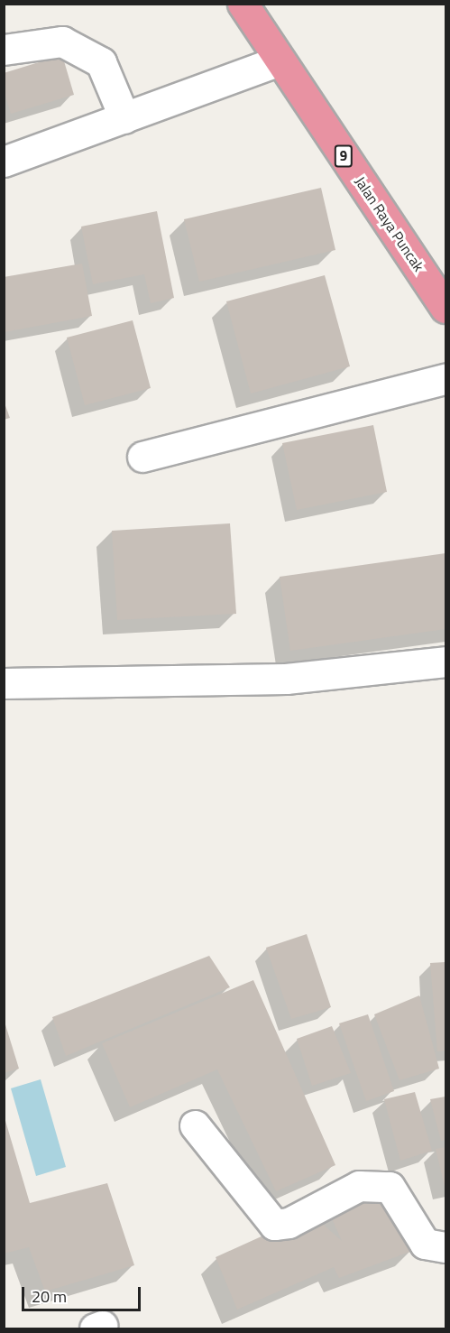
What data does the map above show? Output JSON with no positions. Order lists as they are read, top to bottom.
{
  "streets": {
    "highway": ["9", "Jalan Raya Puncak"]
  },
  "scale_bar": "20 m"
}
